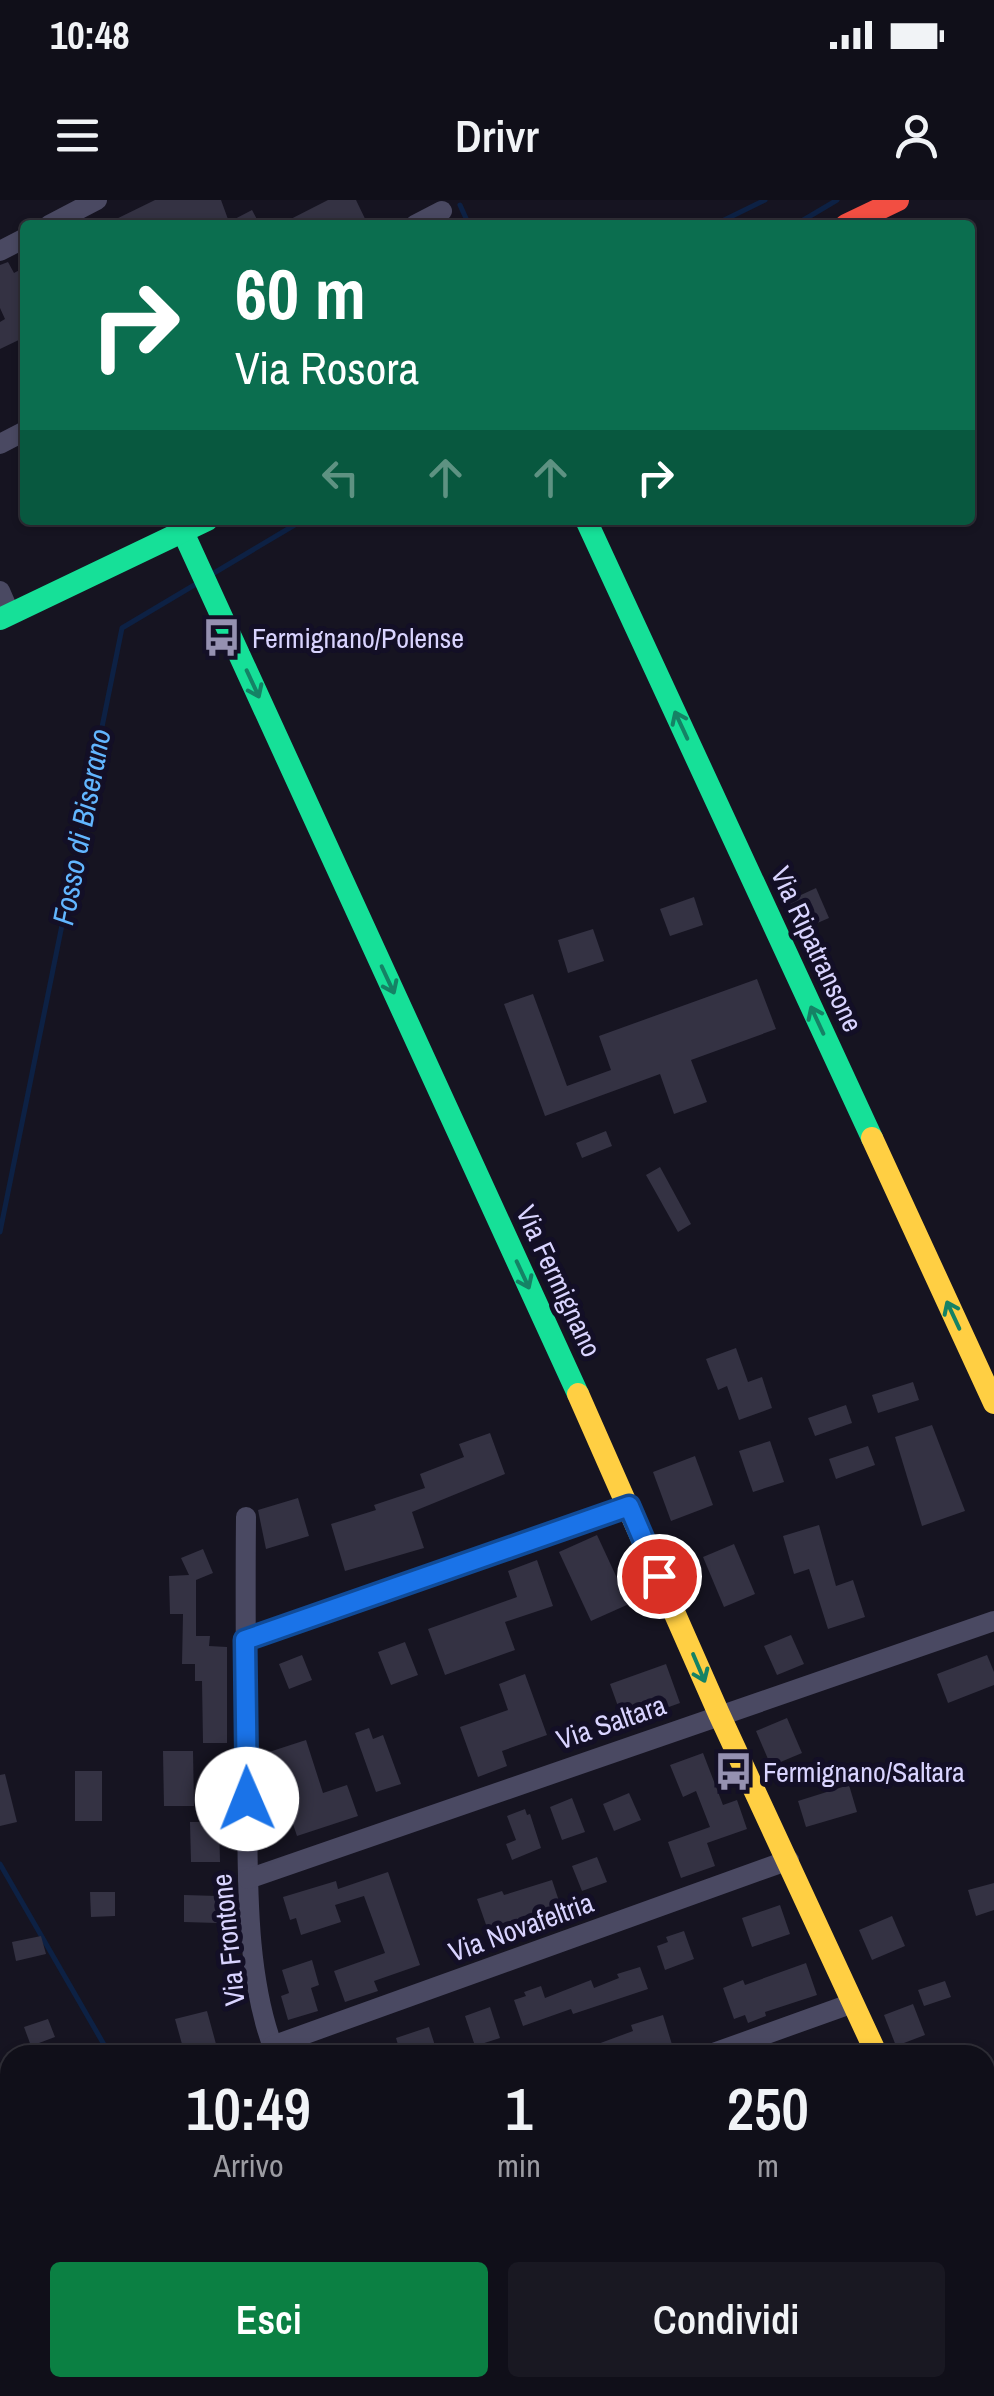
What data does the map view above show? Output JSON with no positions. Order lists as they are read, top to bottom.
{
  "streets": {
    "street": [
      "Via Ripatransone",
      "Via Fermignano",
      "Via Saltara",
      "Via Novafeltria",
      "Via Frontone"
    ]
  },
  "crossings": [
    ["Via Fermignano", "Via Saltara"],
    ["Via Fermignano", "Via Novafeltria"],
    ["Via Saltara", "Via Frontone"]
  ],
  "one_way": ["Via Ripatransone", "Via Fermignano"],
  "water": ["Fosso di Biserano"],
  "places": {
    "bus stop": ["Fermignano/Polense", "Fermignano/Saltara"]
  },
  "page": {
    "status": "10:48",
    "header": "Drivr",
    "turn": ["60 m", "Via Rosora"],
    "eta": [
      "10:49",
      "Arrivo",
      "1",
      "min",
      "250",
      "m"
    ],
    "buttons": ["Esci", "Condividi"]
  }
}
